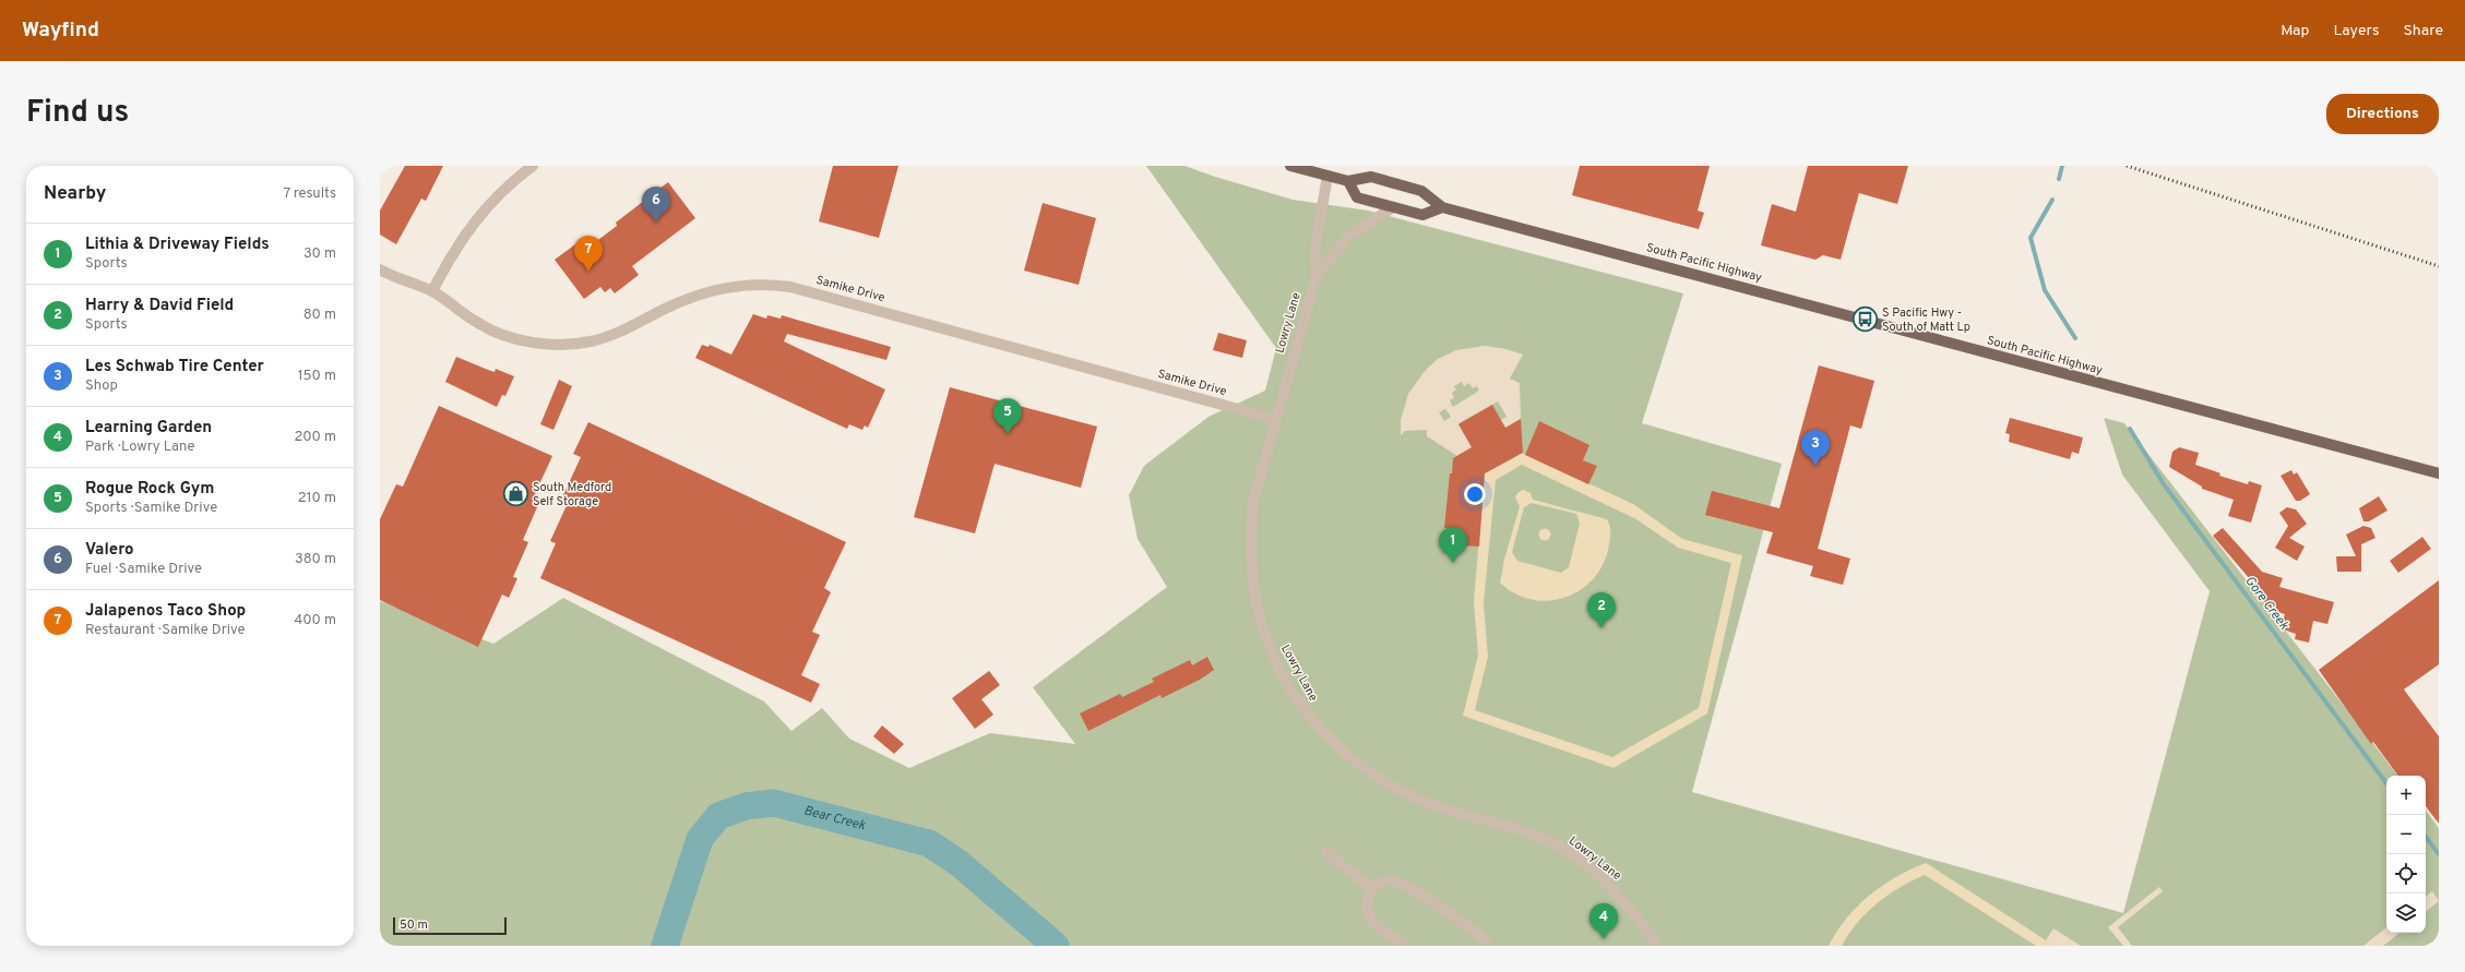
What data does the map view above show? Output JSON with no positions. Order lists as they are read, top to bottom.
{
  "streets": {
    "main road": ["South Pacific Highway"],
    "street": ["Samike Drive", "Lowry Lane"]
  },
  "crossings": [
    ["South Pacific Highway", "Lowry Lane"],
    ["Samike Drive", "Lowry Lane"]
  ],
  "water": ["Gore Creek", "Bear Creek"],
  "places": {
    "bus stop": ["S Pacific Hwy - South of Matt Lp"],
    "shop": ["South Medford Self Storage"]
  },
  "scale_bar": "50 m",
  "page": {
    "header": "Wayfind",
    "nav": ["Map", "Layers", "Share"],
    "title": "Find us",
    "buttons": "Directions",
    "heading": ["Nearby", "7 results"],
    "pins": [
      "6",
      "7",
      "5",
      "3",
      "1",
      "2",
      "4"
    ],
    "list": [
      {
        "mark": "1",
        "name": "Lithia & Driveway Fields",
        "note": "Sports",
        "value": "30 m"
      },
      {
        "mark": "2",
        "name": "Harry & David Field",
        "note": "Sports",
        "value": "80 m"
      },
      {
        "mark": "3",
        "name": "Les Schwab Tire Center",
        "note": "Shop",
        "value": "150 m"
      },
      {
        "mark": "4",
        "name": "Learning Garden",
        "note": "Park · Lowry Lane",
        "value": "200 m"
      },
      {
        "mark": "5",
        "name": "Rogue Rock Gym",
        "note": "Sports · Samike Drive",
        "value": "210 m"
      },
      {
        "mark": "6",
        "name": "Valero",
        "note": "Fuel · Samike Drive",
        "value": "380 m"
      },
      {
        "mark": "7",
        "name": "Jalapenos Taco Shop",
        "note": "Restaurant · Samike Drive",
        "value": "400 m"
      }
    ],
    "map_buttons": ["+", "−"],
    "scale": "50 m"
  }
}
